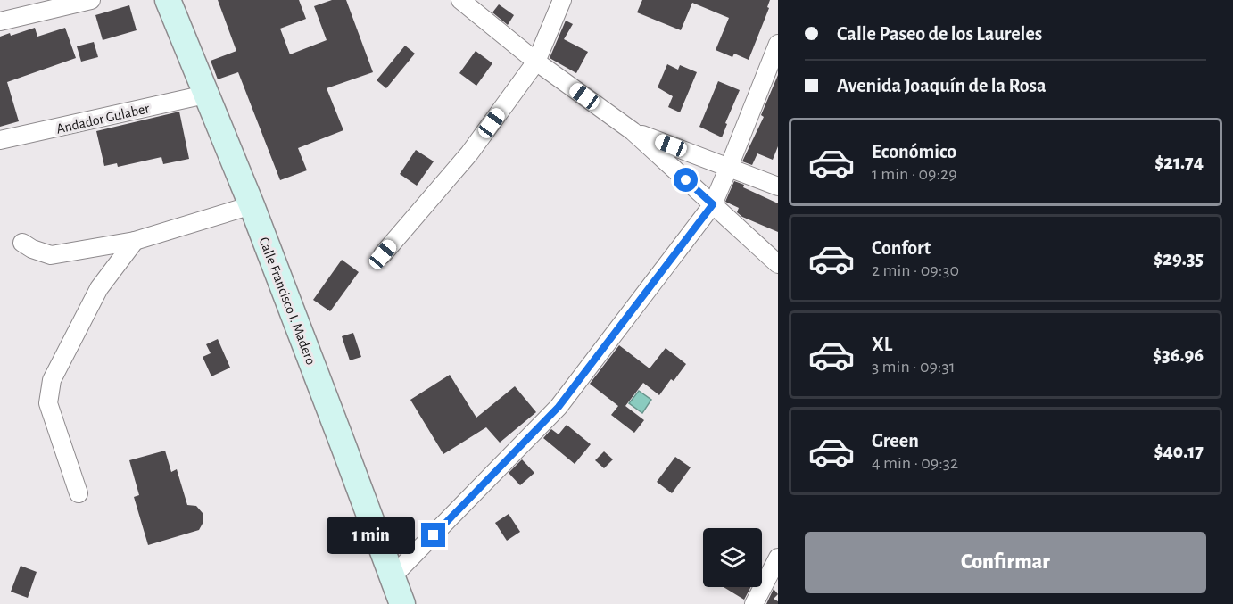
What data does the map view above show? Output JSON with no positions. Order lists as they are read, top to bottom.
{
  "streets": {
    "main road": ["Calle Francisco I. Madero"],
    "street": ["Andador Gulaber"]
  },
  "crossings": [
    ["Andador Gulaber", "Calle Francisco I. Madero"]
  ],
  "page": {
    "banner": ["Calle Paseo de los Laureles", "Avenida Joaquín de la Rosa"],
    "list": [
      {
        "name": "Económico",
        "note": "1 min · 09:29",
        "value": "$21.74"
      },
      {
        "name": "Confort",
        "note": "2 min · 09:30",
        "value": "$29.35"
      },
      {
        "name": "XL",
        "note": "3 min · 09:31",
        "value": "$36.96"
      },
      {
        "name": "Green",
        "note": "4 min · 09:32",
        "value": "$40.17"
      }
    ],
    "bubble": "1 min",
    "buttons": "Confirmar"
  }
}
